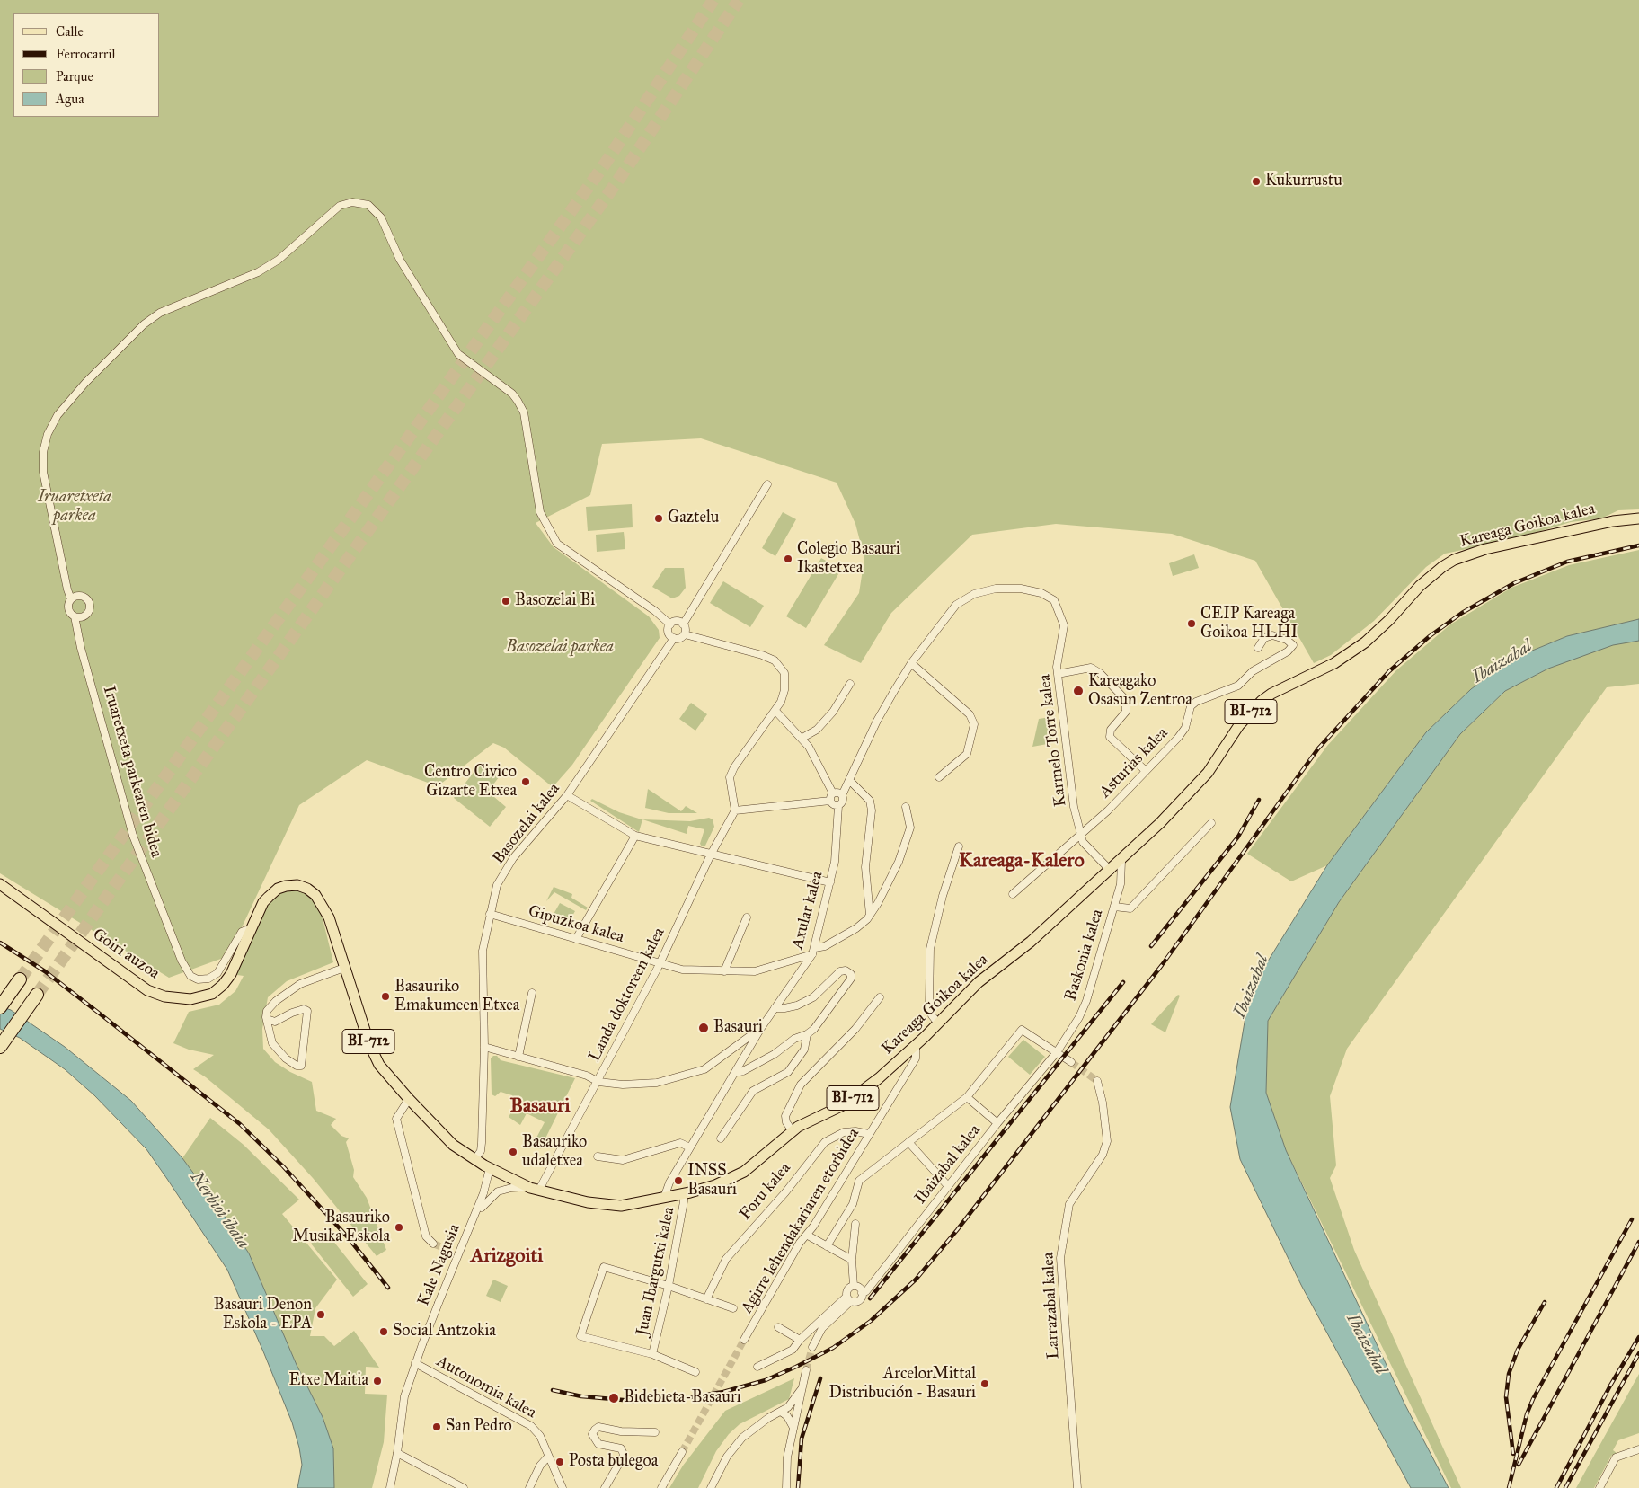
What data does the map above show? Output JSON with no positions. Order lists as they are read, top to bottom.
{
  "streets": {
    "main road": ["Kareaga Goikoa kalea", "BI-712", "Goiri auzoa"],
    "street": [
      "Karmelo Torre kalea",
      "Asturias kalea",
      "Iruaretxeta parkearen bidea",
      "Basozelai kalea",
      "Axular kalea",
      "Gipuzkoa kalea",
      "Baskonia kalea",
      "Landa doktoreen kalea",
      "Ibaizabal kalea",
      "Foru kalea",
      "Agirre lehendakariaren etorbidea",
      "Kale Nagusia",
      "Juan Ibargutxi kalea",
      "Larrazabal kalea",
      "Autonomia kalea"
    ]
  },
  "crossings": [
    ["Kareaga Goikoa kalea", "Karmelo Torre kalea"],
    ["Kareaga Goikoa kalea", "Basozelai kalea"],
    ["Kareaga Goikoa kalea", "Axular kalea"],
    ["Kareaga Goikoa kalea", "Goiri auzoa"],
    ["Kareaga Goikoa kalea", "Baskonia kalea"],
    ["Kareaga Goikoa kalea", "Landa doktoreen kalea"],
    ["Kareaga Goikoa kalea", "Agirre lehendakariaren etorbidea"],
    ["Kareaga Goikoa kalea", "Juan Ibargutxi kalea"],
    ["Karmelo Torre kalea", "Asturias kalea"],
    ["Karmelo Torre kalea", "Axular kalea"],
    ["Iruaretxeta parkearen bidea", "Goiri auzoa"],
    ["Basozelai kalea", "Gipuzkoa kalea"],
    ["Axular kalea", "Gipuzkoa kalea"],
    ["Gipuzkoa kalea", "Landa doktoreen kalea"],
    ["Baskonia kalea", "Ibaizabal kalea"],
    ["Foru kalea", "Agirre lehendakariaren etorbidea"],
    ["Kale Nagusia", "Autonomia kalea"]
  ],
  "districts": ["Kareaga-Kalero", "Basauri", "Arizgoiti"],
  "water": ["Ibaizabal", "Nerbioi ibaia"],
  "parks": ["Iruaretxeta parkea", "Basozelai parkea"],
  "places": [
    "Kukurrustu",
    "Gaztelu",
    "Colegio Basauri Ikastetxea",
    "Basozelai Bi",
    "CEIP Kareaga Goikoa HLHI",
    "Kareagako Osasun Zentroa",
    "Centro Civico Gizarte Etxea",
    "Basauriko Emakumeen Etxea",
    "Basauri",
    "Basauriko udaletxea",
    "INSS Basauri",
    "Basauriko Musika Eskola",
    "Basauri Denon Eskola - EPA",
    "Social Antzokia",
    "Etxe Maitia",
    "ArcelorMittal Distribución - Basauri",
    "Bidebieta-Basauri",
    "San Pedro",
    "Posta bulegoa"
  ],
  "legend": [
    "Calle",
    "Ferrocarril",
    "Parque",
    "Agua"
  ]
}
